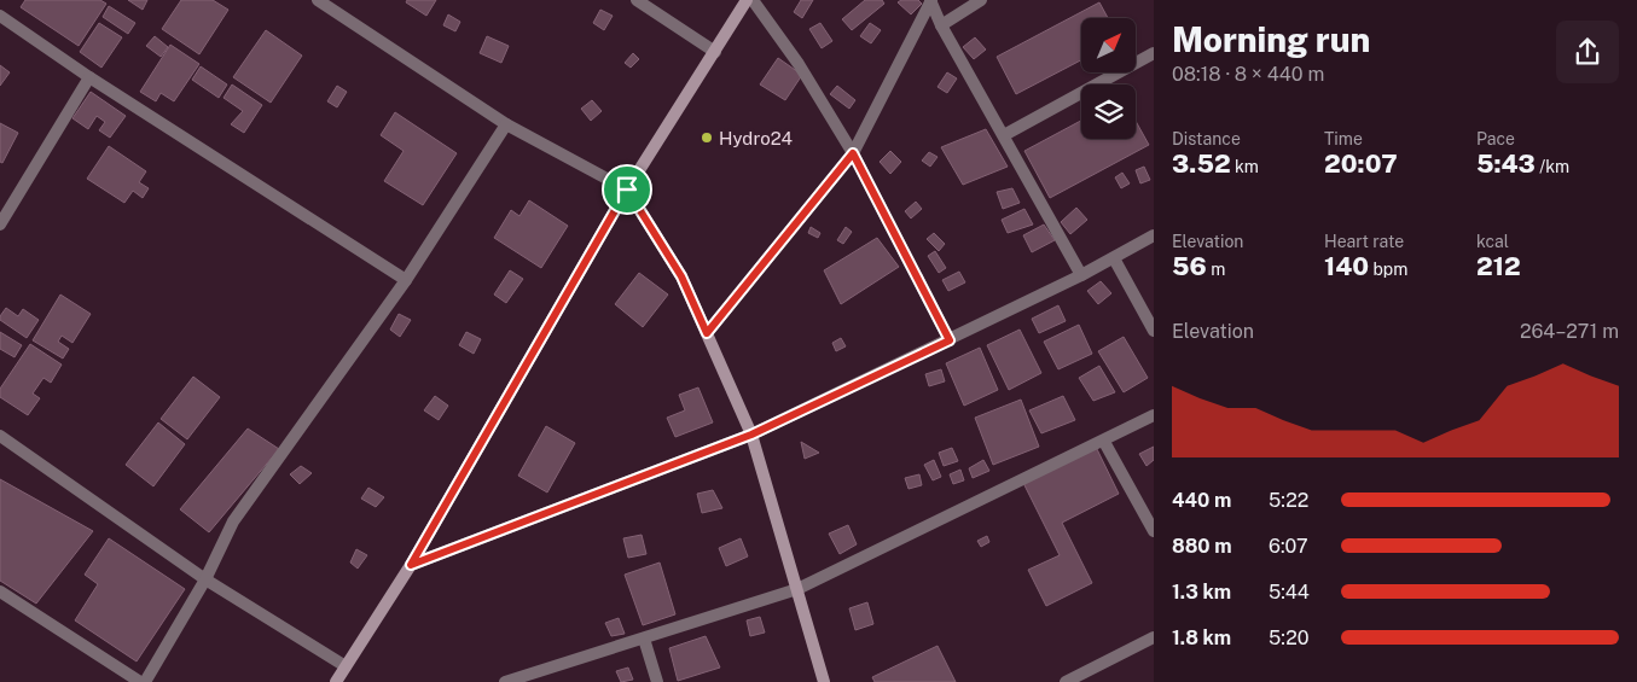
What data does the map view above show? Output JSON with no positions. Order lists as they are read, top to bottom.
{
  "places": ["Hydro24"],
  "north": "top right",
  "page": {
    "heading": ["Morning run", "08:18 · 8 × 440 m"],
    "stats": [
      ["Distance", "3.52 km"],
      ["Time", "20:07"],
      ["Pace", "5:43 /km"],
      ["Elevation", "56 m"],
      ["Heart rate", "140 bpm"],
      ["kcal", "212"]
    ],
    "chart": ["Elevation", "264–271 m"],
    "list": [
      {
        "name": "440 m",
        "note": "5:22"
      },
      {
        "name": "880 m",
        "note": "6:07"
      },
      {
        "name": "1.3 km",
        "note": "5:44"
      },
      {
        "name": "1.8 km",
        "note": "5:20"
      }
    ]
  }
}
